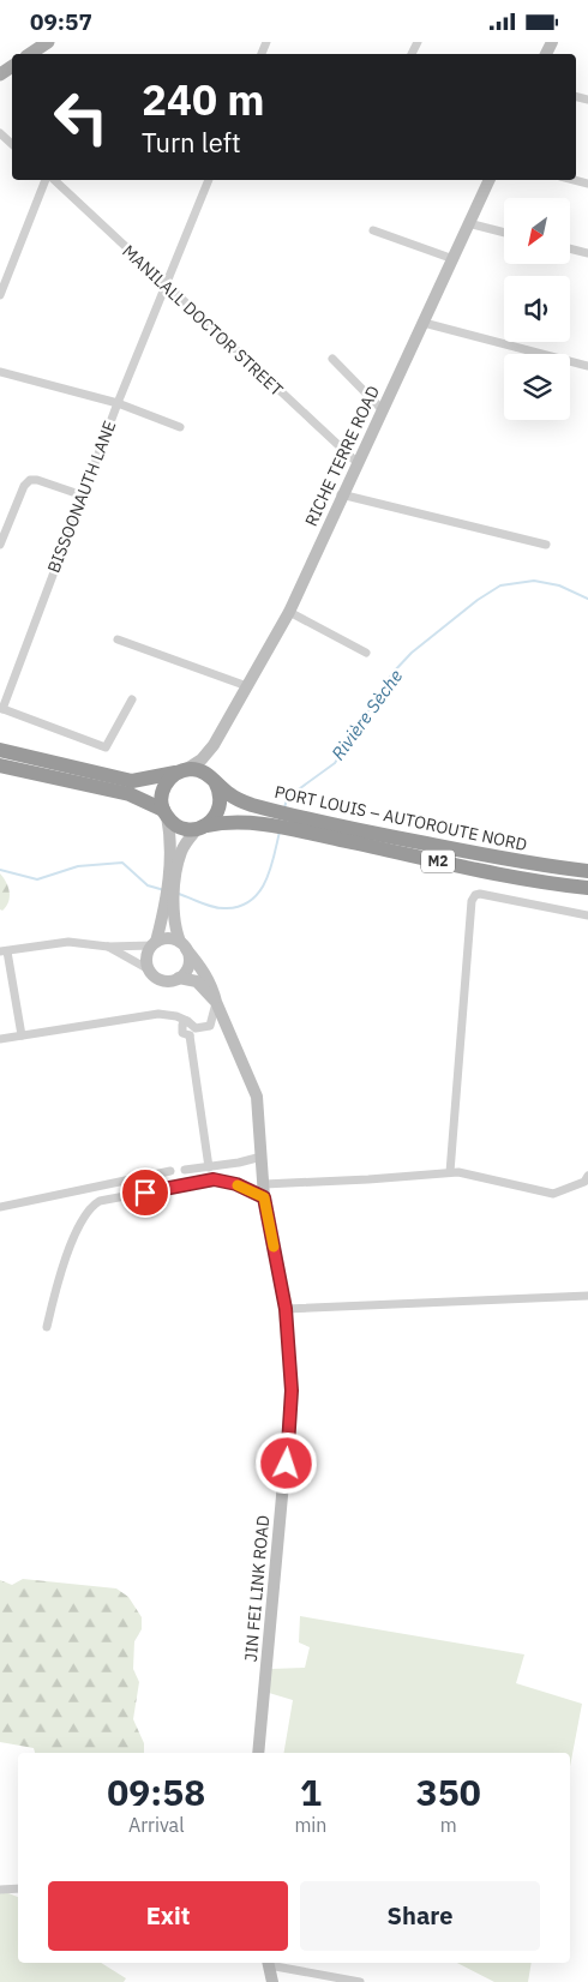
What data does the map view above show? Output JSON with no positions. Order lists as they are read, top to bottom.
{
  "streets": {
    "highway": ["PORT LOUIS – AUTOROUTE NORD", "M2"],
    "main road": ["RICHE TERRE ROAD", "JIN FEI LINK ROAD"],
    "street": ["MANILALL DOCTOR STREET", "BISSOONAUTH LANE"]
  },
  "crossings": [
    ["MANILALL DOCTOR STREET", "RICHE TERRE ROAD"],
    ["MANILALL DOCTOR STREET", "BISSOONAUTH LANE"],
    ["PORT LOUIS – AUTOROUTE NORD", "M2"]
  ],
  "water": ["Rivière Sèche"],
  "north": "bottom left",
  "page": {
    "status": "09:57",
    "turn": ["240 m", "Turn left"],
    "eta": [
      "09:58",
      "Arrival",
      "1",
      "min",
      "350",
      "m"
    ],
    "buttons": ["Exit", "Share"]
  }
}
